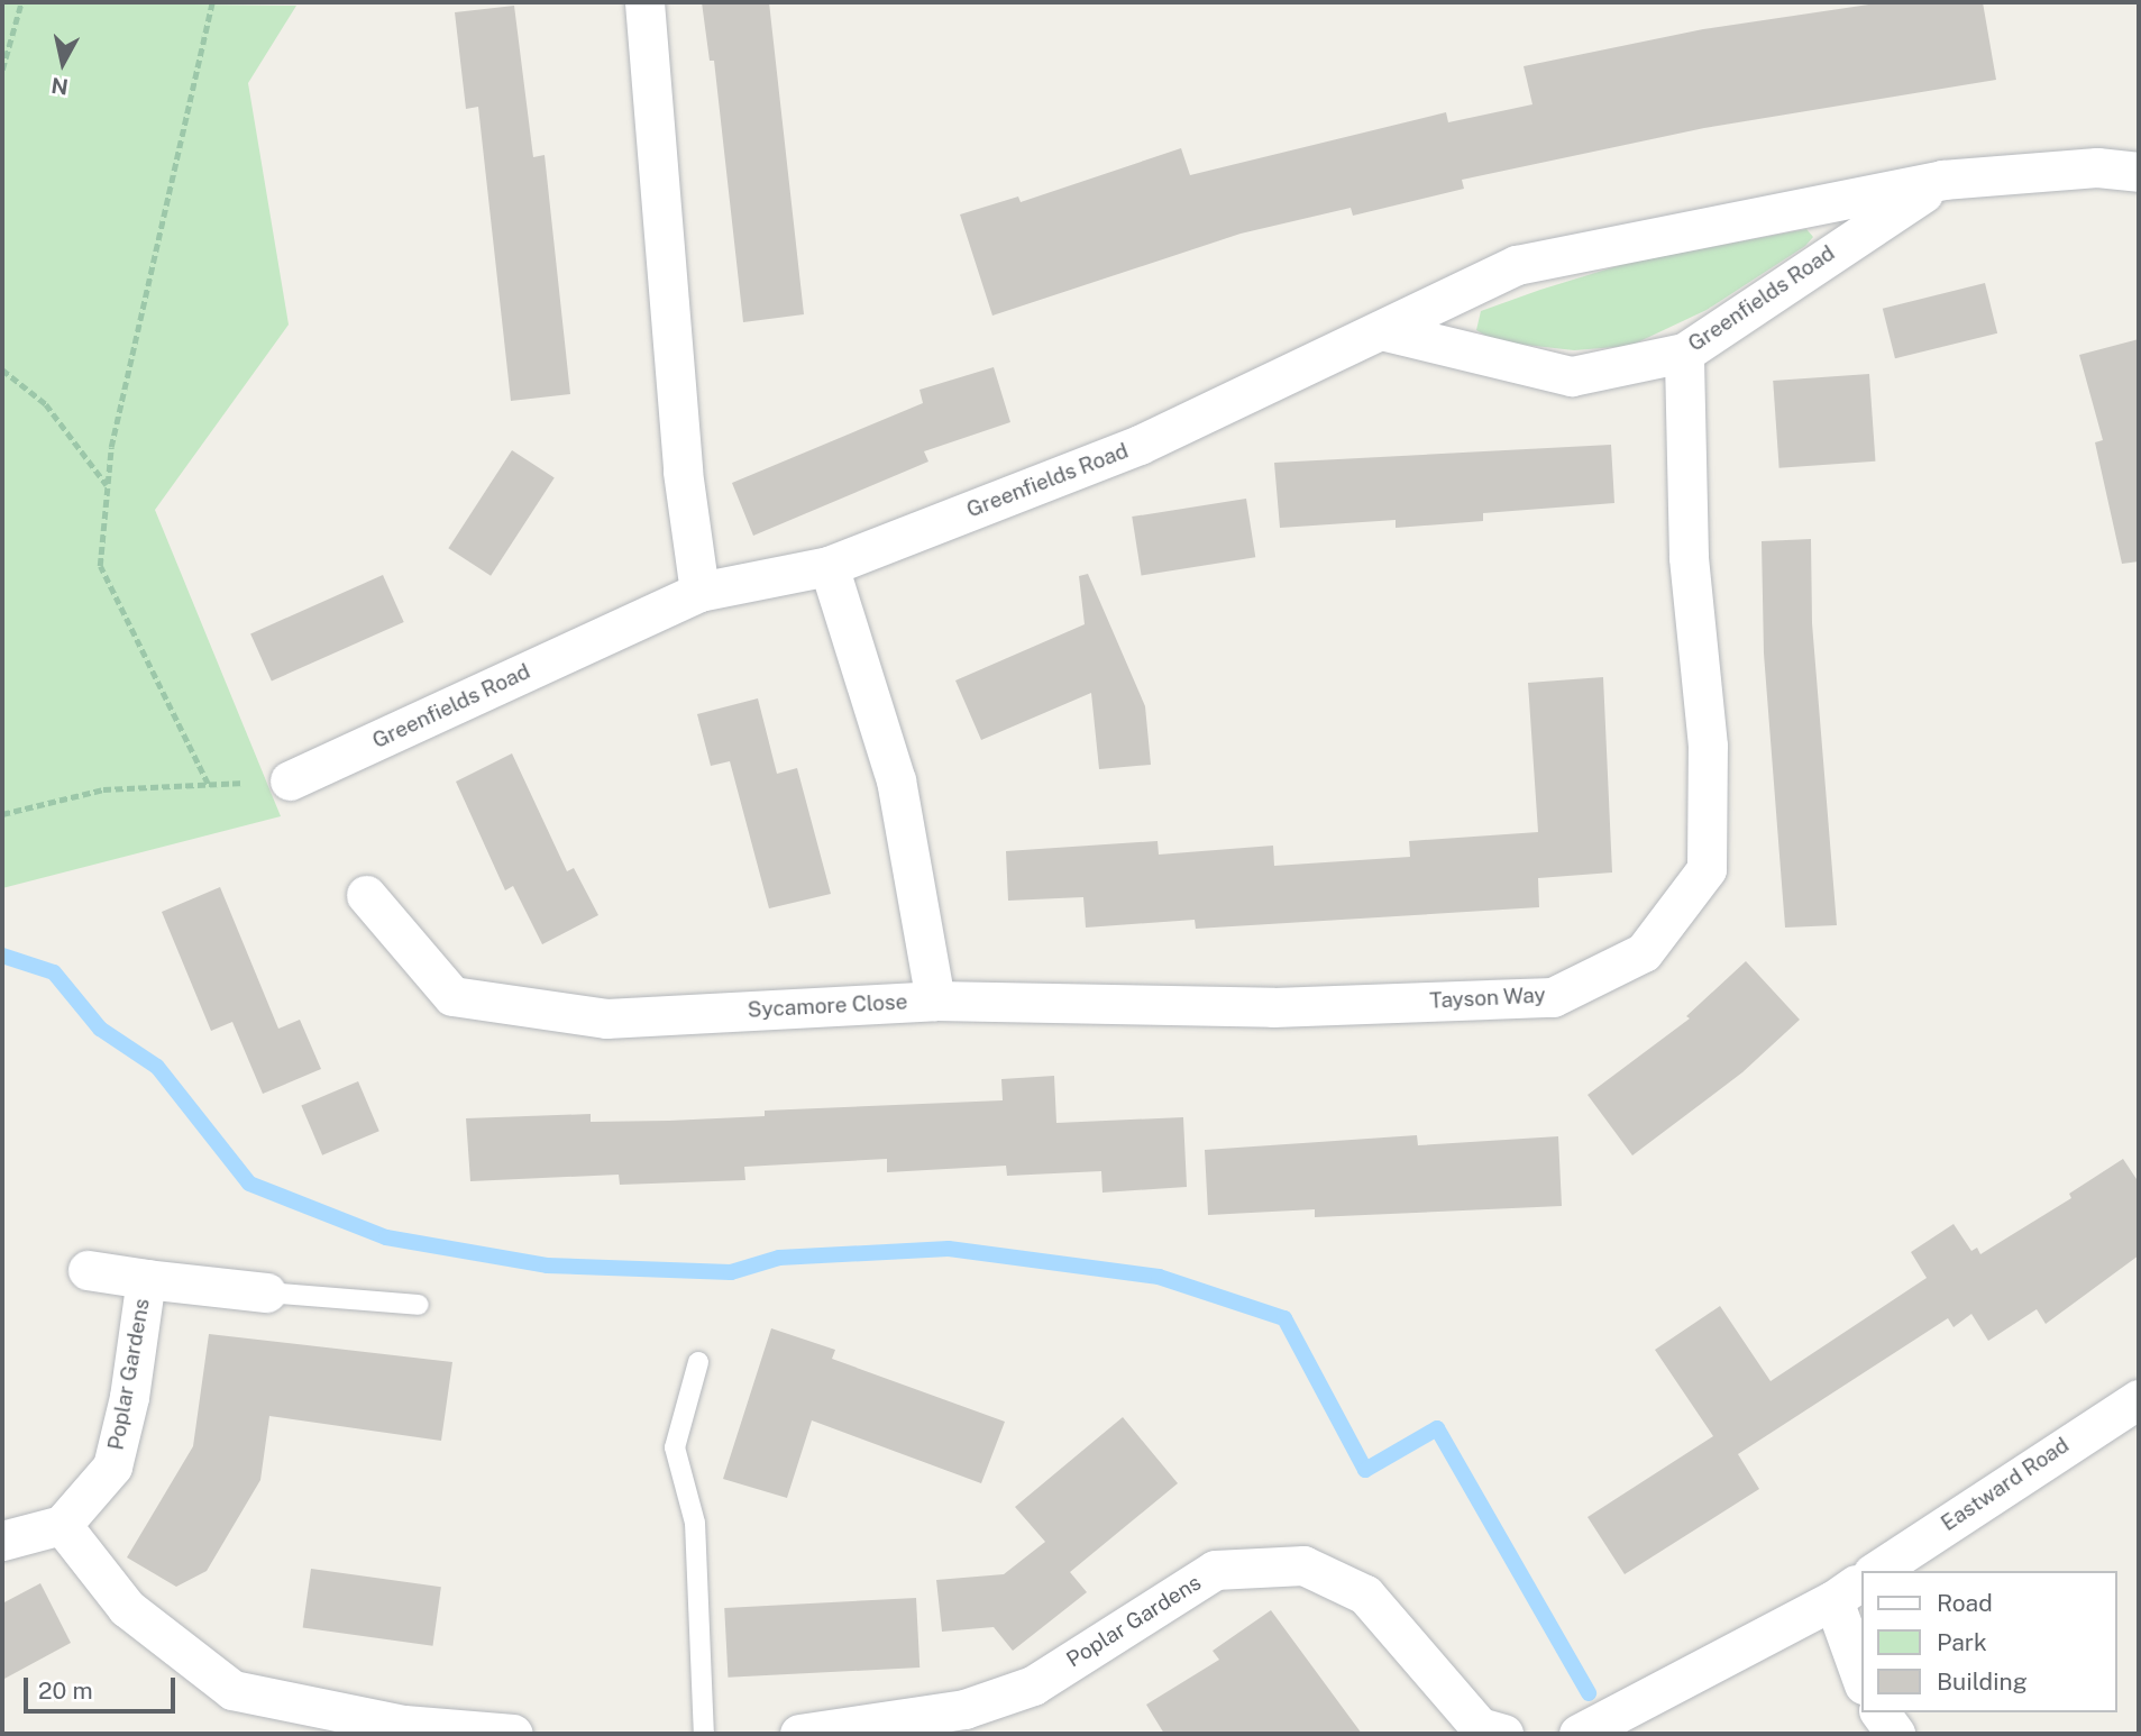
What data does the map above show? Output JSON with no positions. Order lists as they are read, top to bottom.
{
  "streets": {
    "street": [
      "Greenfields Road",
      "Tayson Way",
      "Sycamore Close",
      "Poplar Gardens",
      "Eastward Road"
    ]
  },
  "crossings": [
    ["Greenfields Road", "Tayson Way"],
    ["Greenfields Road", "Sycamore Close"],
    ["Tayson Way", "Sycamore Close"]
  ],
  "legend": ["Road", "Park", "Building"],
  "scale_bar": "20 m",
  "north": "bottom"
}
